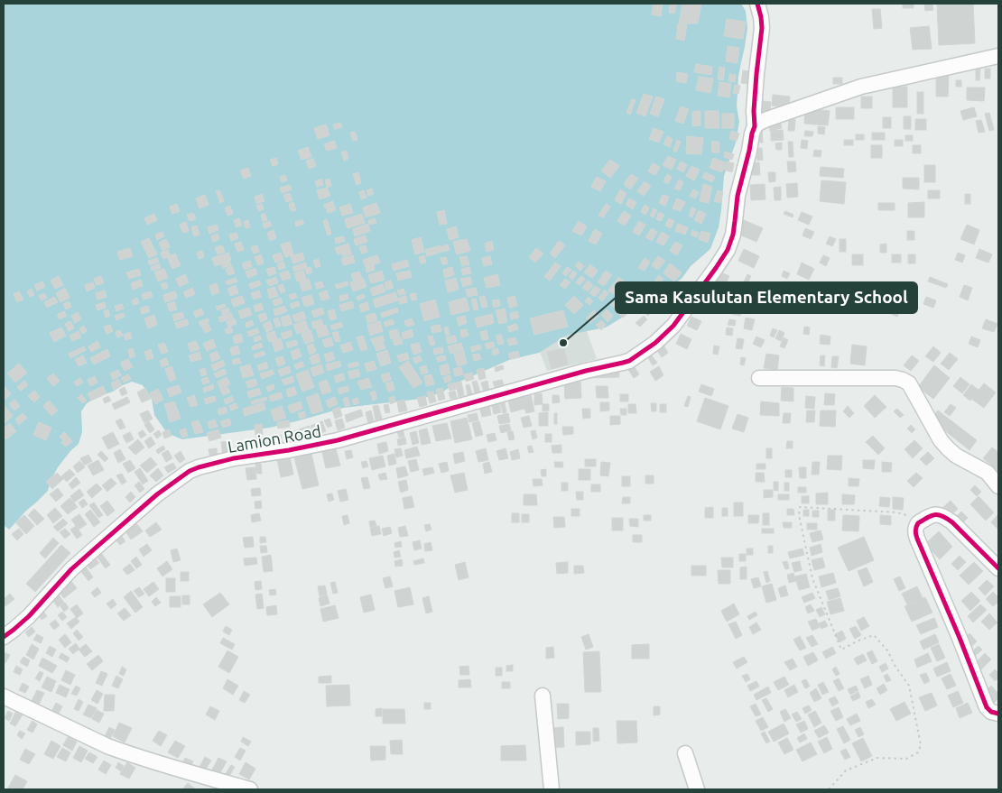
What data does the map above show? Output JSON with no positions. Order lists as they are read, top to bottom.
{
  "streets": {
    "street": ["Lamion Road"]
  },
  "places": ["Sama Kasulutan Elementary School"]
}
